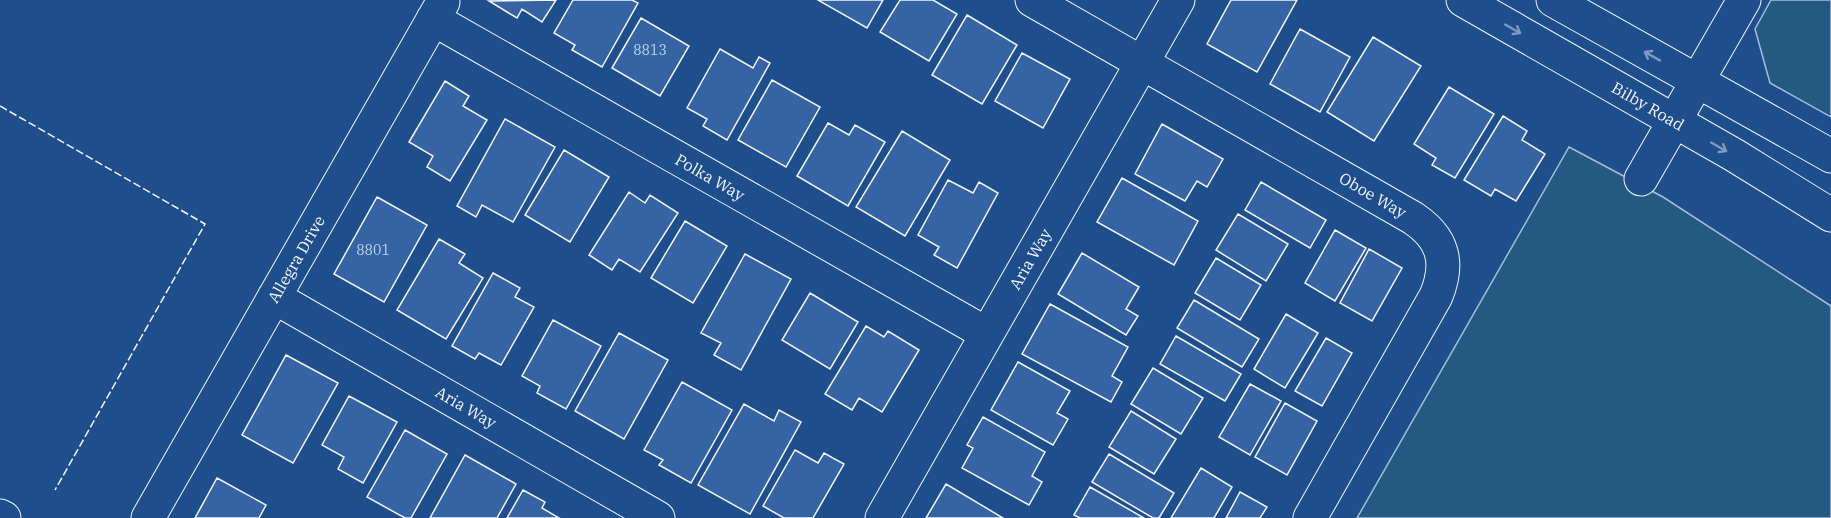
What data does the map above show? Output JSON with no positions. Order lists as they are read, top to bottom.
{
  "streets": {
    "street": [
      "Bilby Road",
      "Polka Way",
      "Oboe Way",
      "Allegra Drive",
      "Aria Way"
    ]
  },
  "crossings": [
    ["Polka Way", "Allegra Drive"],
    ["Polka Way", "Aria Way"],
    ["Oboe Way", "Aria Way"],
    ["Allegra Drive", "Aria Way"]
  ],
  "house_numbers": ["8813", "8801"]
}
